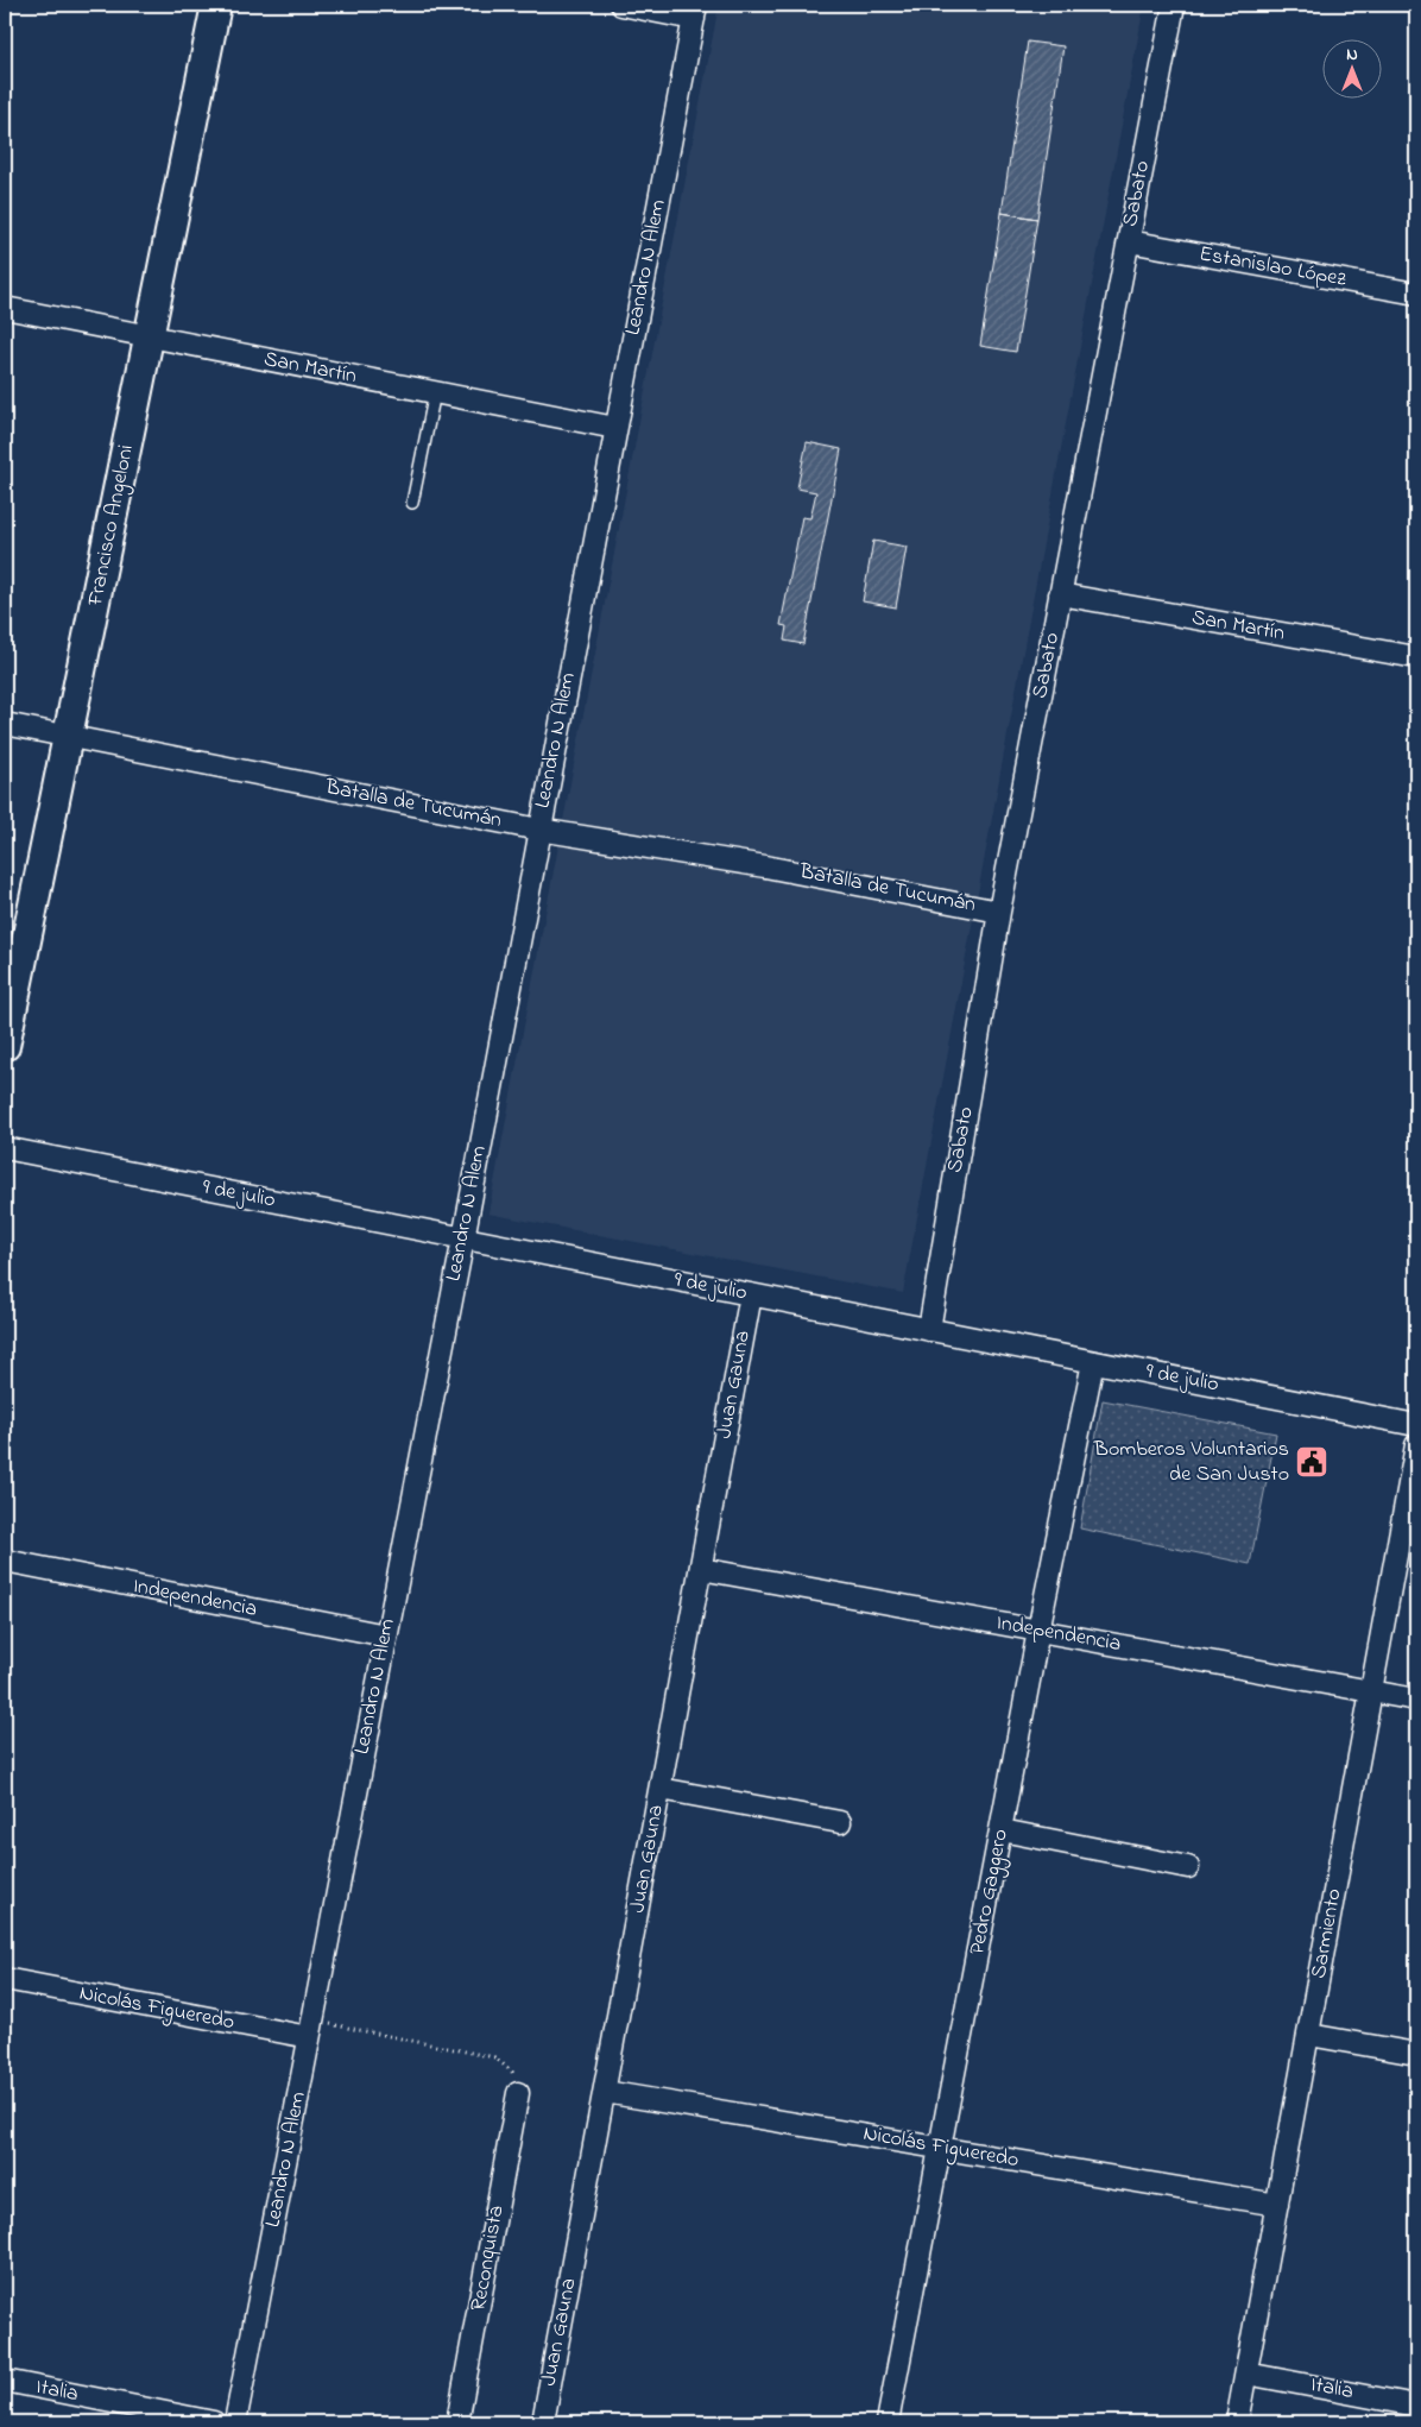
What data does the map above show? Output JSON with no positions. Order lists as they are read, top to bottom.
{
  "streets": {
    "main road": ["Francisco Angeloni"],
    "street": [
      "Sabato",
      "Leandro N Alem",
      "Estanislao López",
      "San Martín",
      "Batalla de Tucumán",
      "9 de julio",
      "Juan Gauna",
      "Independencia",
      "Pedro Gaggero",
      "Sarmiento",
      "Nicolás Figueredo",
      "Reconquista",
      "Italia"
    ]
  },
  "crossings": [
    ["Sabato", "Estanislao López"],
    ["Sabato", "San Martín"],
    ["Sabato", "Batalla de Tucumán"],
    ["Sabato", "9 de julio"],
    ["Leandro N Alem", "San Martín"],
    ["Leandro N Alem", "Batalla de Tucumán"],
    ["Leandro N Alem", "9 de julio"],
    ["Leandro N Alem", "Independencia"],
    ["Leandro N Alem", "Nicolás Figueredo"],
    ["San Martín", "Francisco Angeloni"],
    ["Francisco Angeloni", "Batalla de Tucumán"],
    ["9 de julio", "Juan Gauna"],
    ["9 de julio", "Pedro Gaggero"],
    ["Juan Gauna", "Independencia"],
    ["Juan Gauna", "Nicolás Figueredo"],
    ["Independencia", "Pedro Gaggero"],
    ["Independencia", "Sarmiento"],
    ["Pedro Gaggero", "Nicolás Figueredo"],
    ["Sarmiento", "Nicolás Figueredo"],
    ["Sarmiento", "Italia"]
  ],
  "places": {
    "public building": ["Bomberos Voluntarios de San Justo"]
  },
  "north": "top"
}
